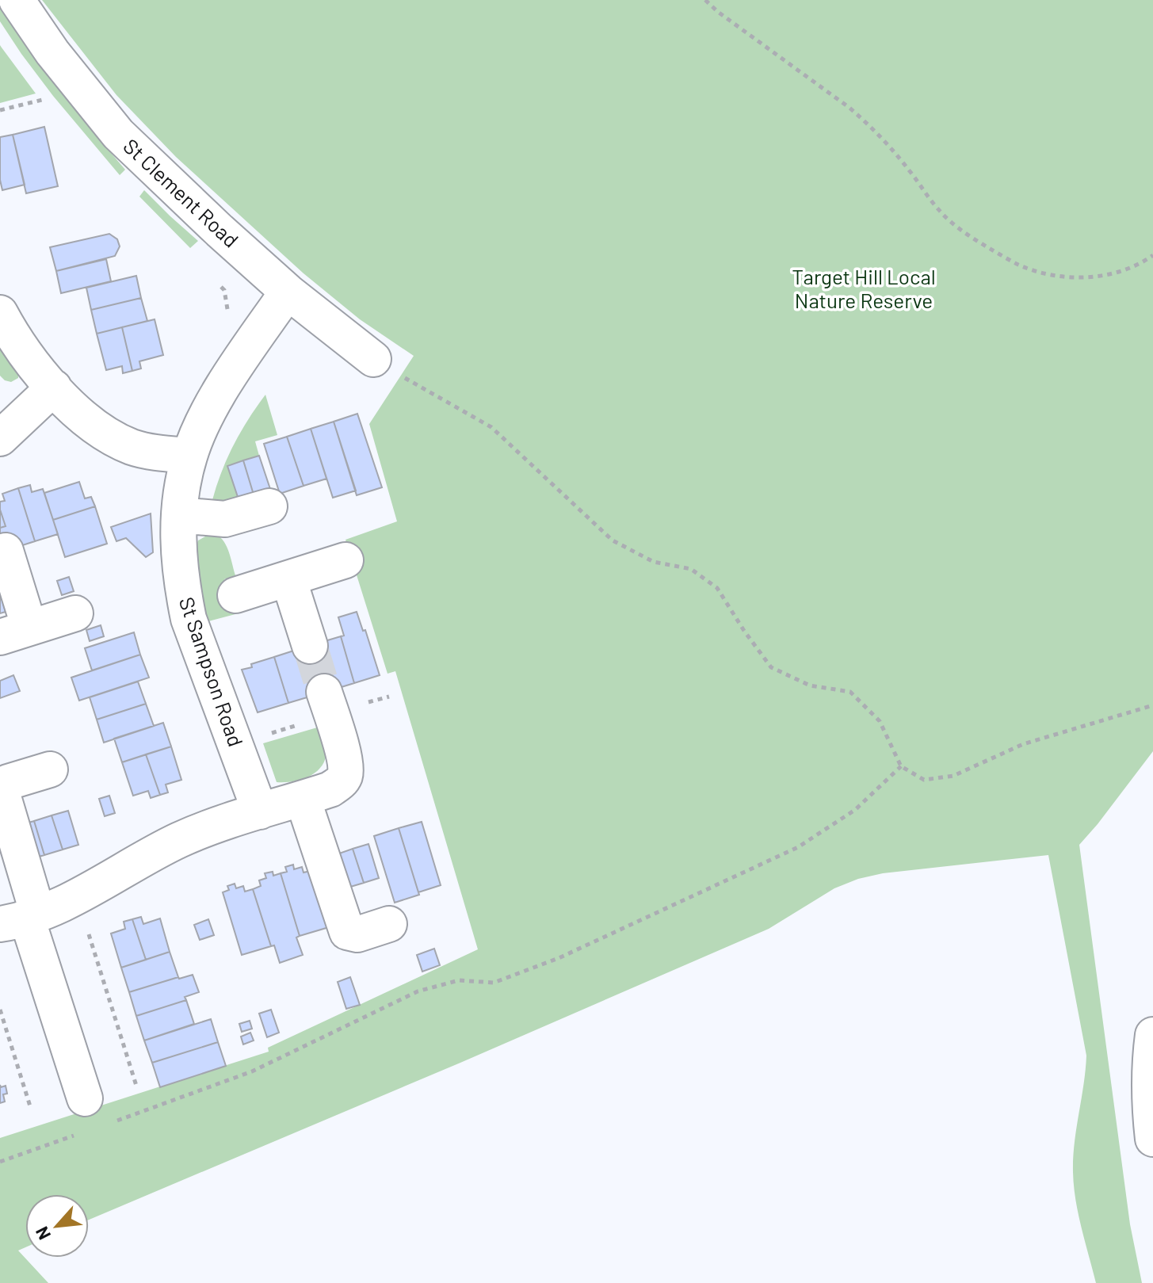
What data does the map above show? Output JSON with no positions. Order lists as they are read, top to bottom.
{
  "streets": {
    "street": ["St Clement Road", "St Sampson Road"]
  },
  "crossings": [
    ["St Clement Road", "St Sampson Road"]
  ],
  "parks": ["Target Hill Local Nature Reserve"],
  "north": "bottom left"
}
